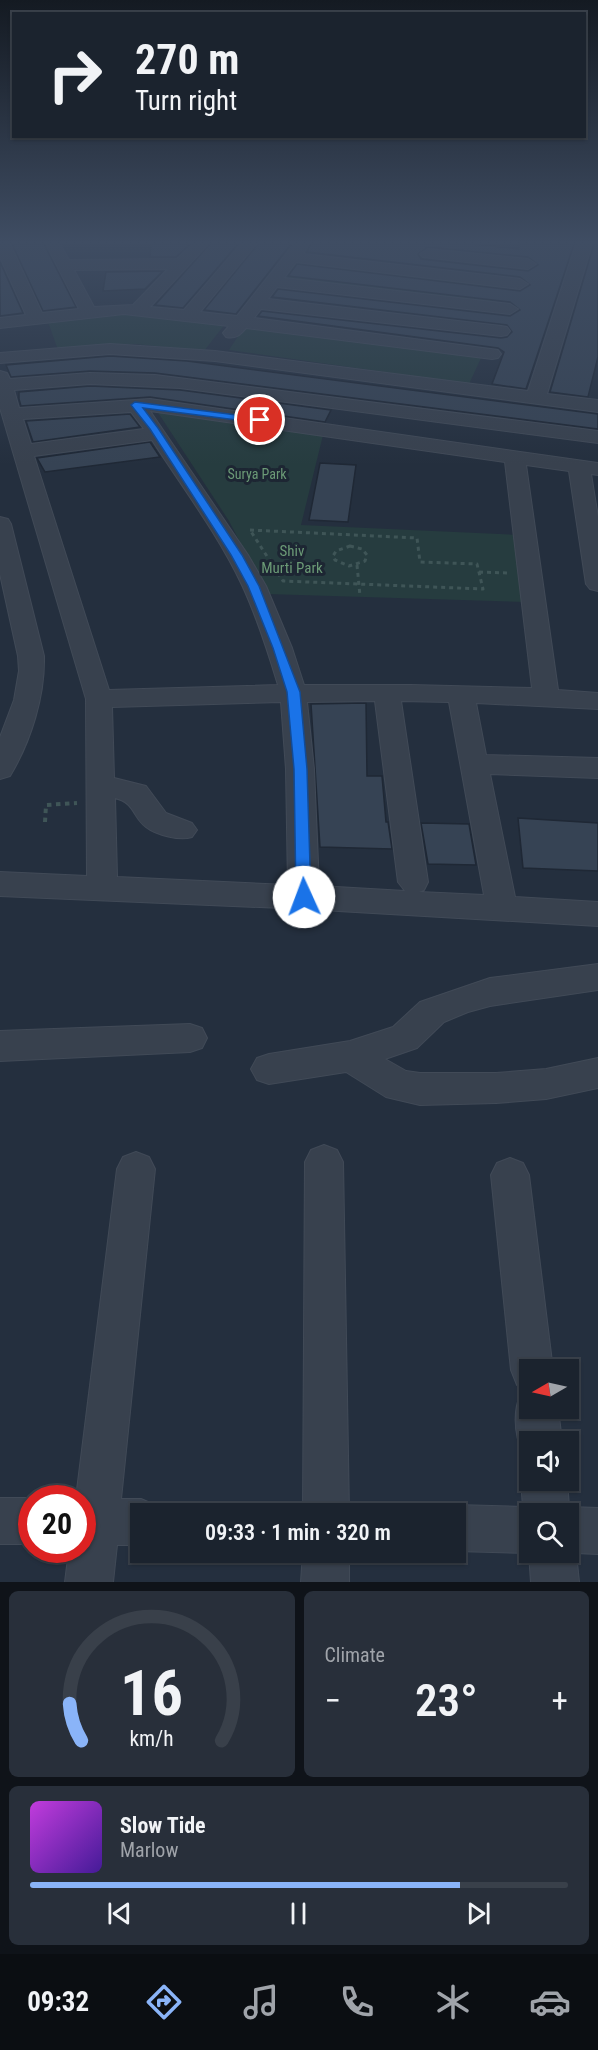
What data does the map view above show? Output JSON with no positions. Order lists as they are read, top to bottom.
{
  "parks": ["Surya Park", "Shiv Murti Park"],
  "north": "left",
  "page": {
    "turn": ["270 m", "Turn right"],
    "limit": "20",
    "trip": "09:33 · 1 min · 320 m",
    "tile": "Climate",
    "heat": ["−", "23°", "+"],
    "song": ["Slow Tide", "Marlow"],
    "tabs": "09:32",
    "gauge": ["16", "km/h"]
  }
}
